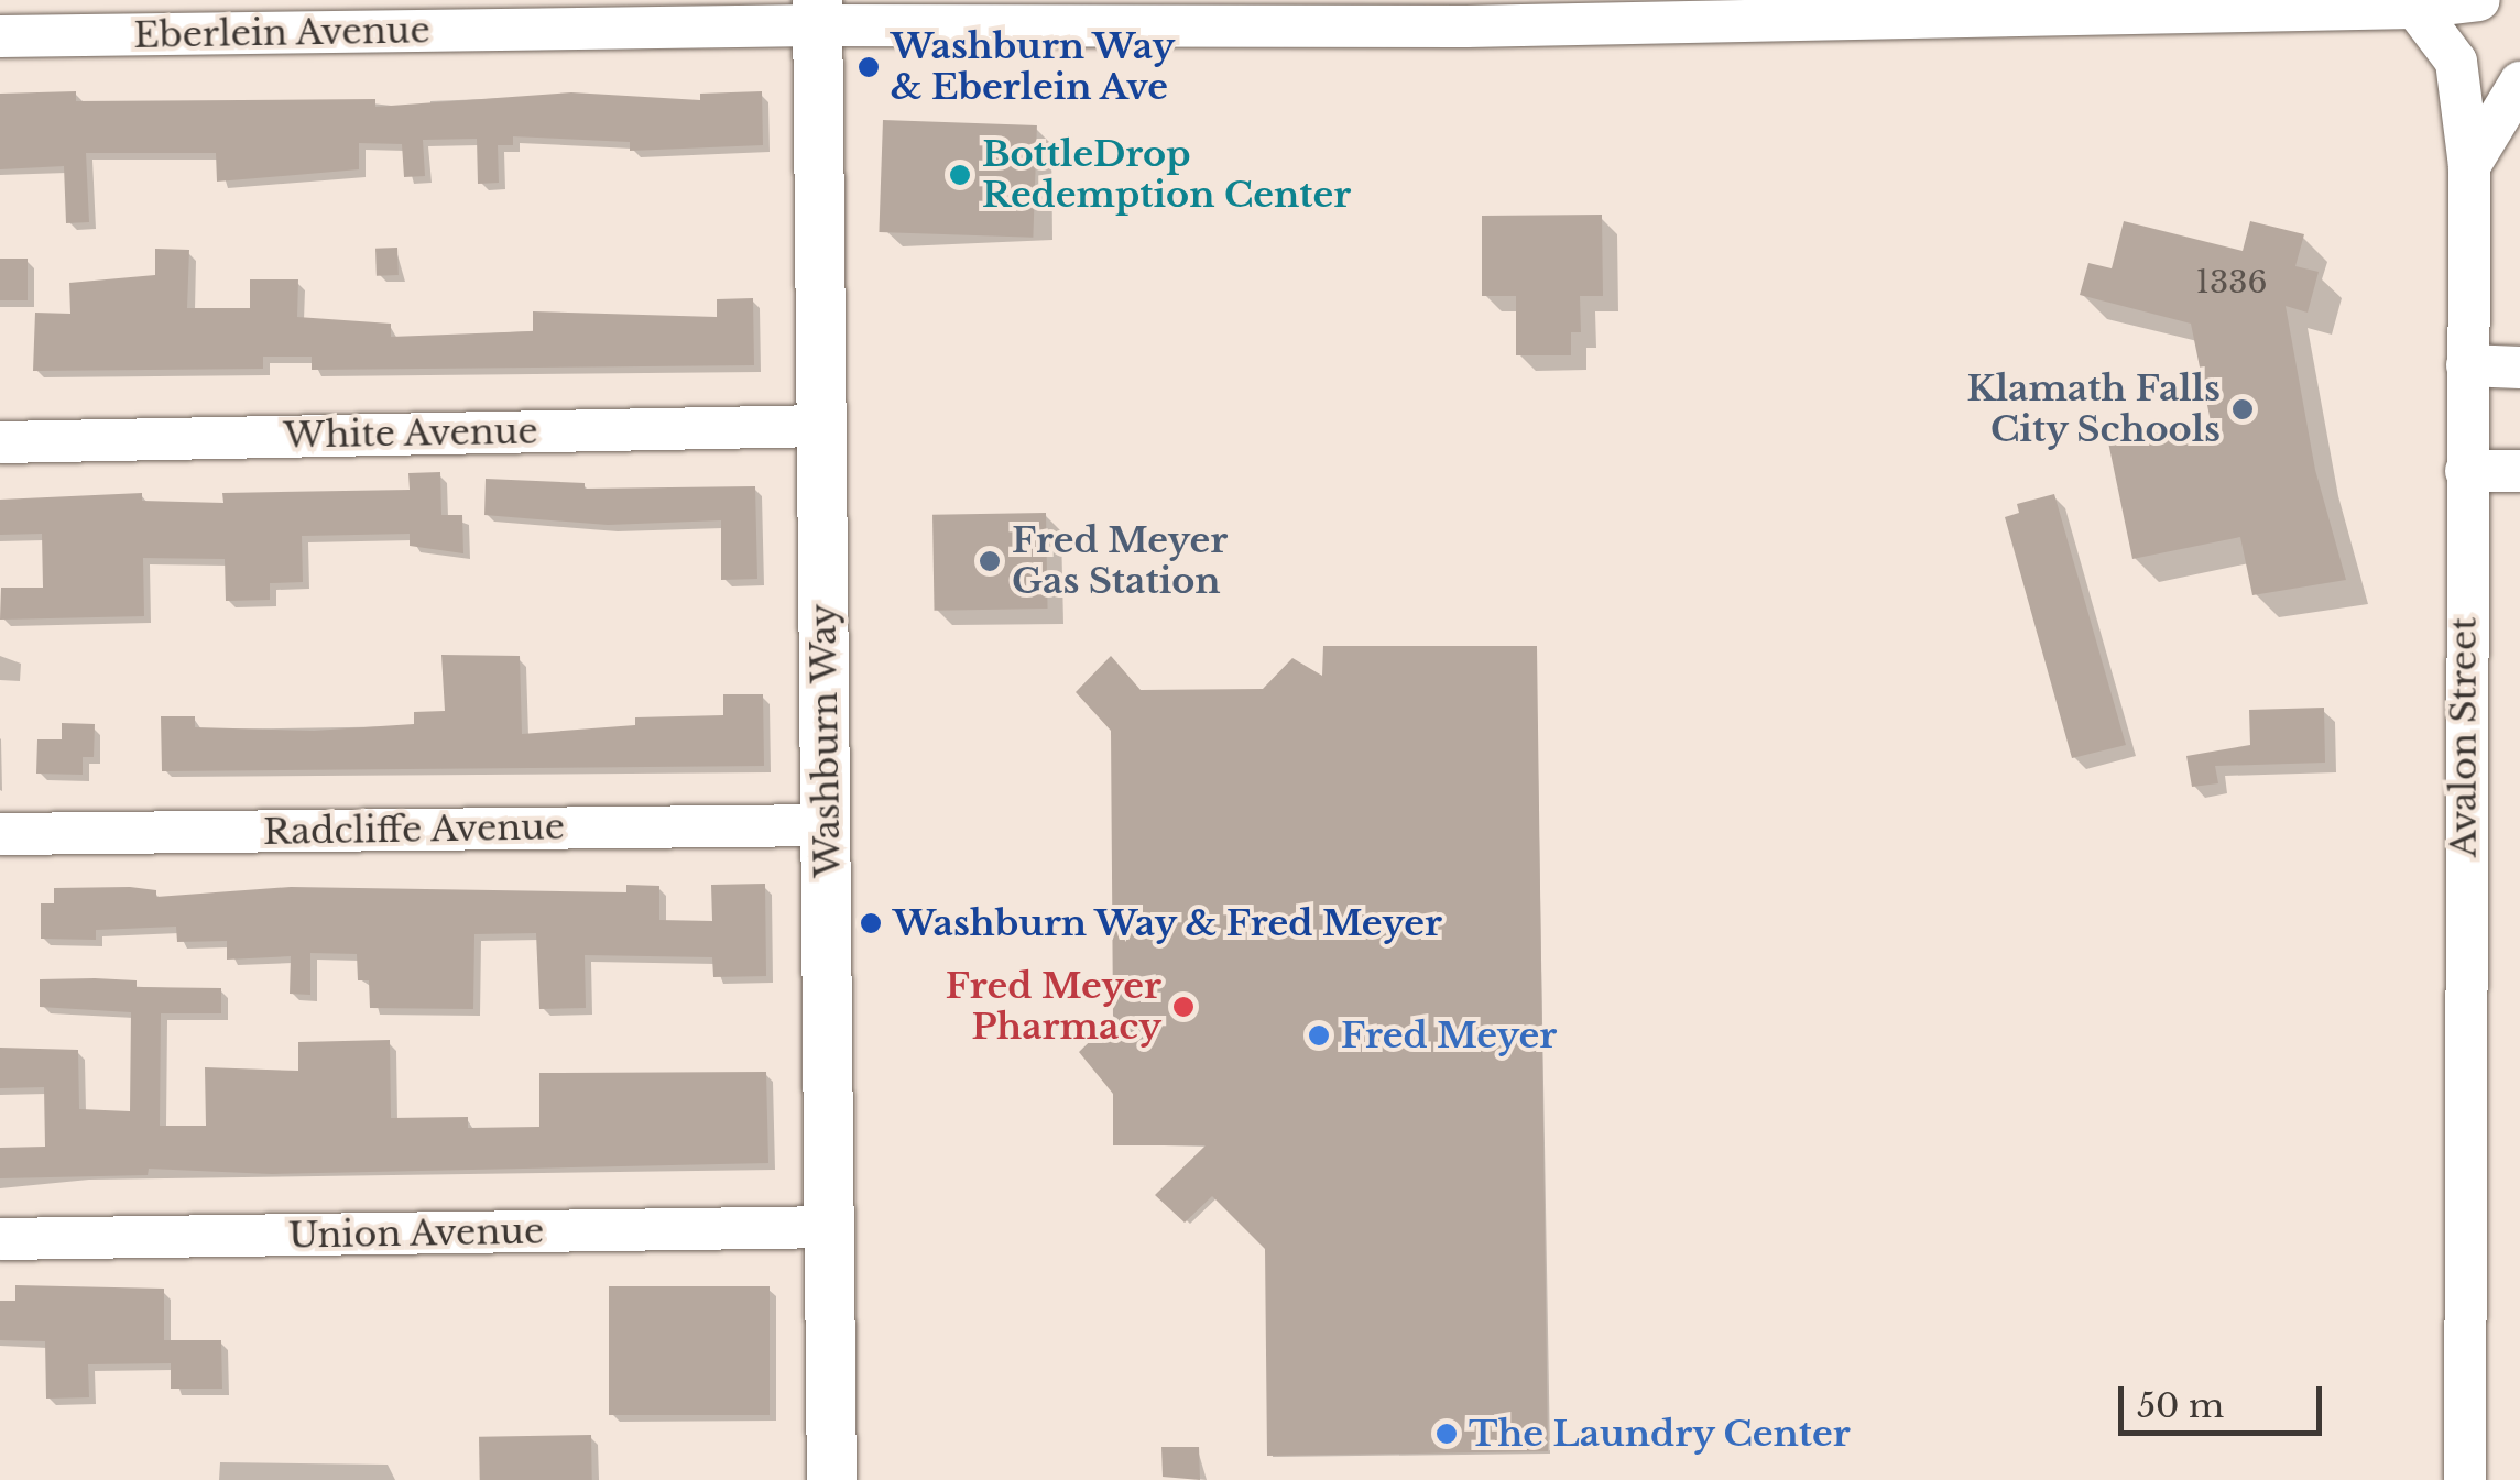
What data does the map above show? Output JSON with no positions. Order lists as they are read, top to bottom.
{
  "streets": {
    "main road": ["Washburn Way"],
    "street": [
      "Eberlein Avenue",
      "White Avenue",
      "Avalon Street",
      "Radcliffe Avenue",
      "Union Avenue"
    ]
  },
  "crossings": [
    ["Eberlein Avenue", "Avalon Street"],
    ["Eberlein Avenue", "Washburn Way"],
    ["White Avenue", "Washburn Way"],
    ["Washburn Way", "Radcliffe Avenue"],
    ["Washburn Way", "Union Avenue"]
  ],
  "places": [
    "Washburn Way & Eberlein Ave",
    "BottleDrop Redemption Center",
    "Klamath Falls City Schools",
    "Fred Meyer Gas Station",
    "Washburn Way & Fred Meyer",
    "Fred Meyer Pharmacy",
    "Fred Meyer",
    "The Laundry Center"
  ],
  "house_numbers": ["1336"],
  "scale_bar": "50 m"
}
